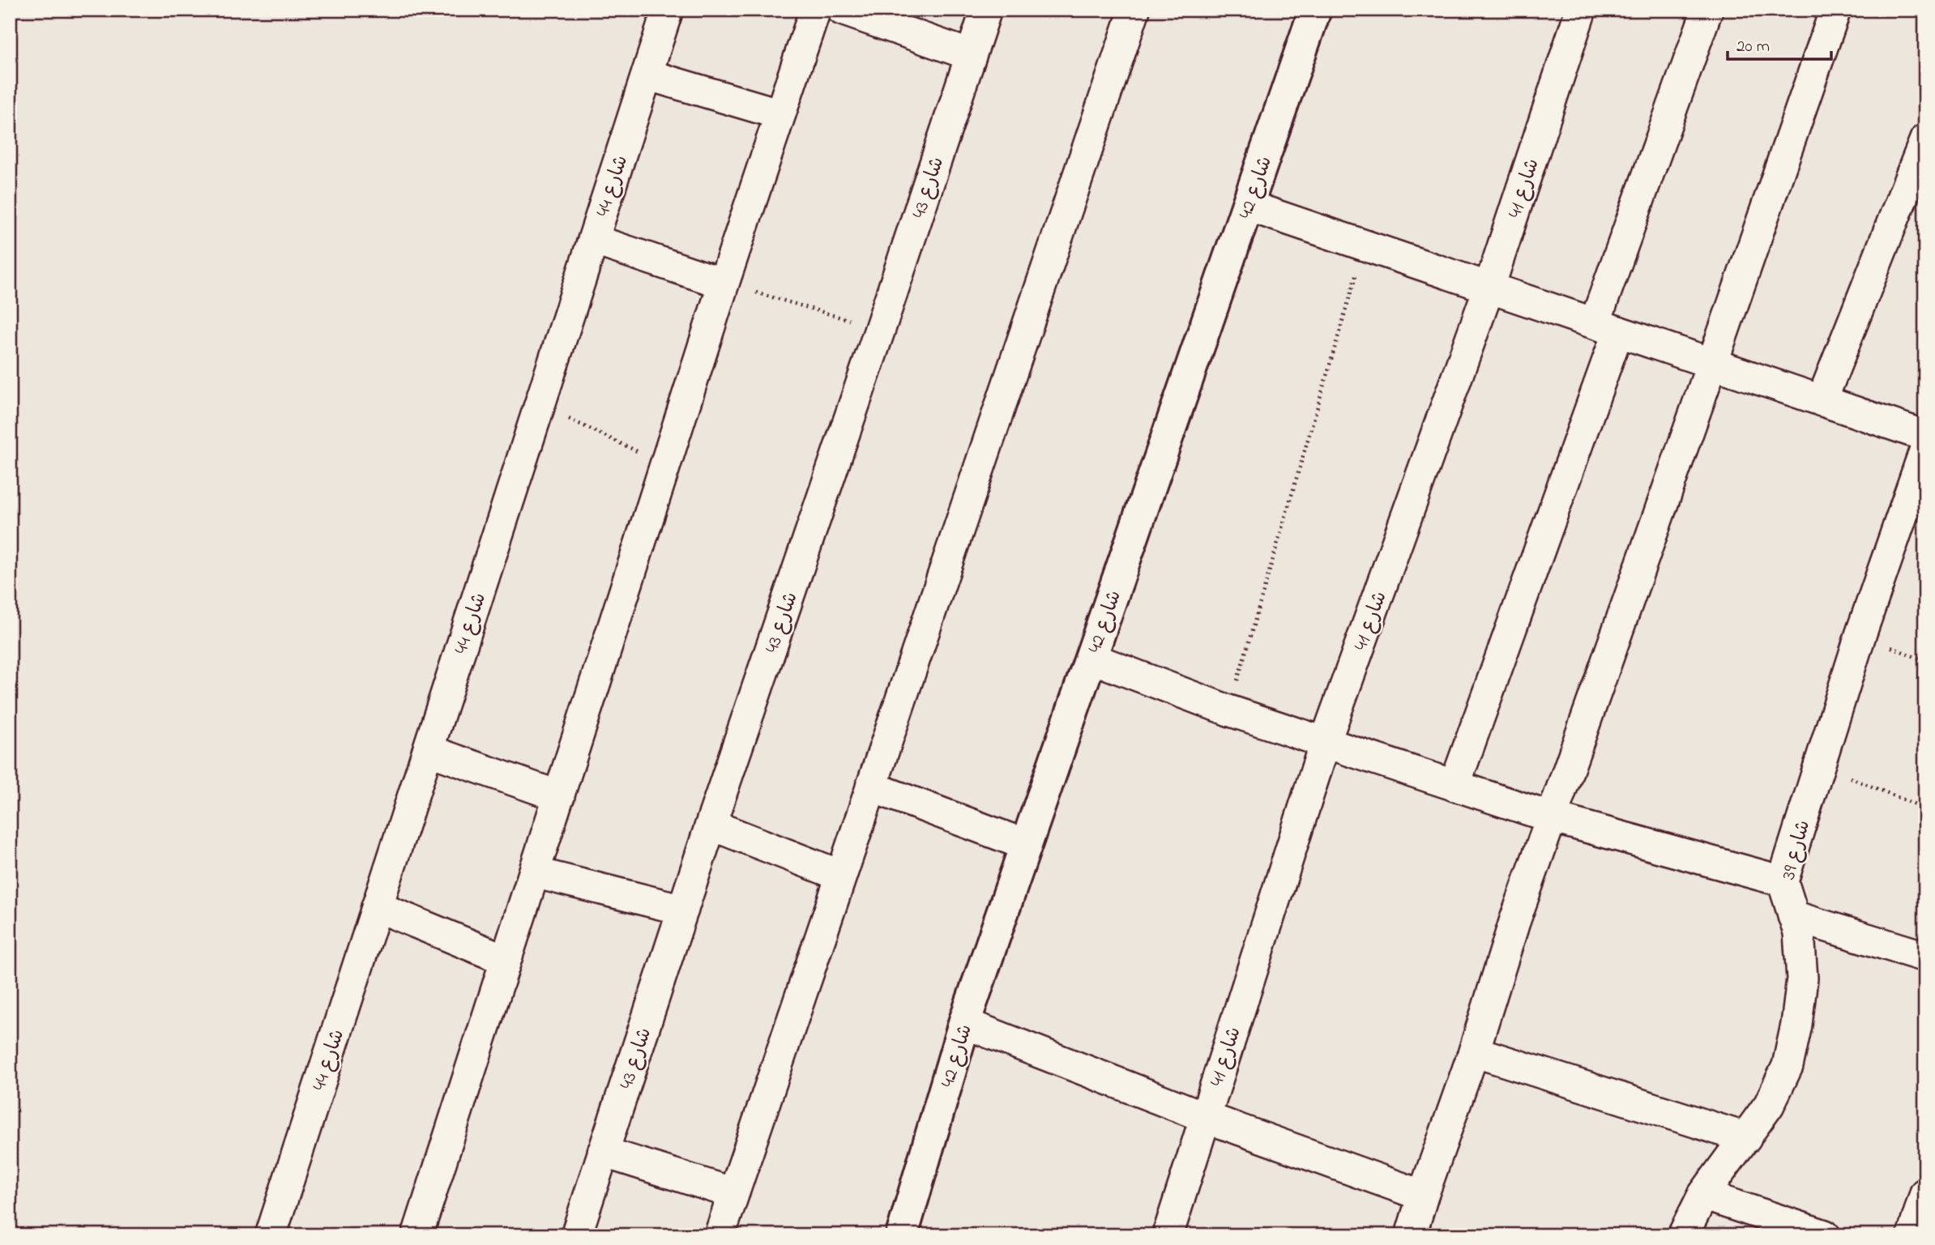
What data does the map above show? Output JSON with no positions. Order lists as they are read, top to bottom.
{
  "streets": {
    "main road": ["شارع 42"],
    "street": [
      "شارع 44",
      "شارع 43",
      "شارع 41",
      "شارع 39"
    ]
  },
  "scale_bar": "20 m"
}
